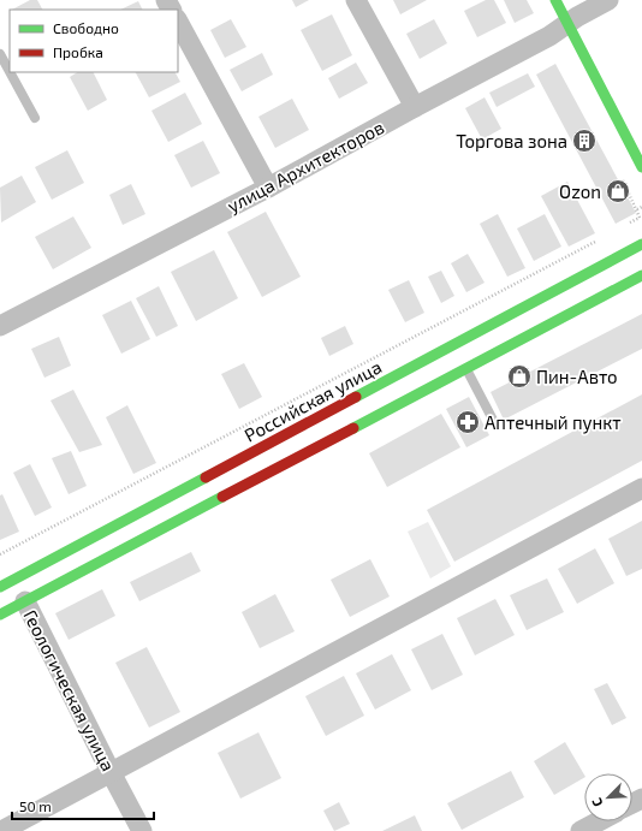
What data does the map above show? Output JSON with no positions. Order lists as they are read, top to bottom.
{
  "streets": {
    "main road": ["Российская улица"],
    "street": ["улица Архитекторов", "Геологическая улица"]
  },
  "places": {
    "building": ["Торгова зона"],
    "shop": ["Ozon", "Пин-Авто"],
    "pharmacy": ["Аптечный пункт"]
  },
  "legend": ["Свободно", "Пробка"],
  "scale_bar": "50 m",
  "north": "bottom left"
}
